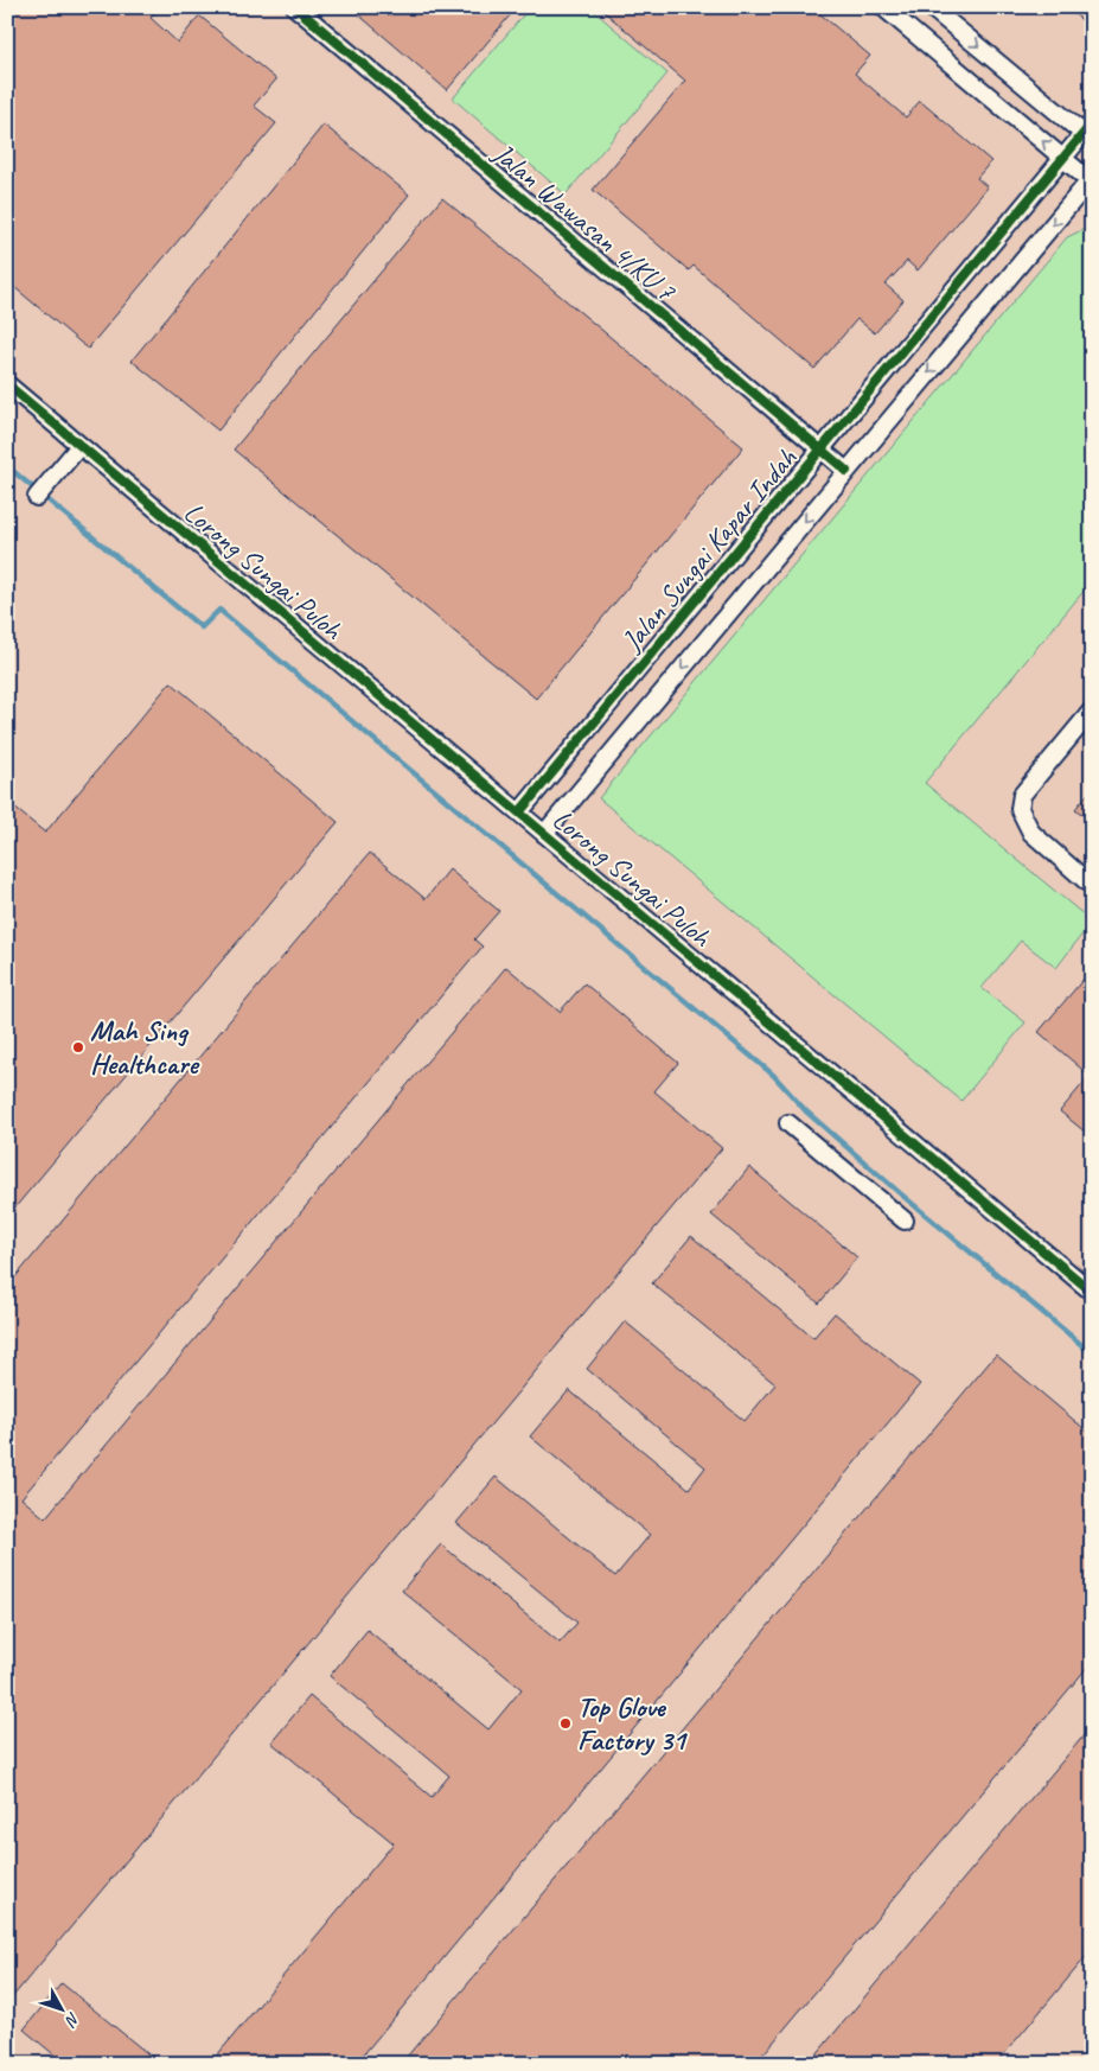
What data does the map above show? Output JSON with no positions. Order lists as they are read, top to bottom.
{
  "streets": {
    "street": ["Jalan Wawasan 4/KU 7", "Jalan Sungai Kapar Indah", "Lorong Sungai Puloh"]
  },
  "crossings": [
    ["Jalan Wawasan 4/KU 7", "Jalan Sungai Kapar Indah"],
    ["Jalan Sungai Kapar Indah", "Lorong Sungai Puloh"]
  ],
  "places": ["Mah Sing Healthcare", "Top Glove Factory 31"],
  "north": "bottom right"
}
